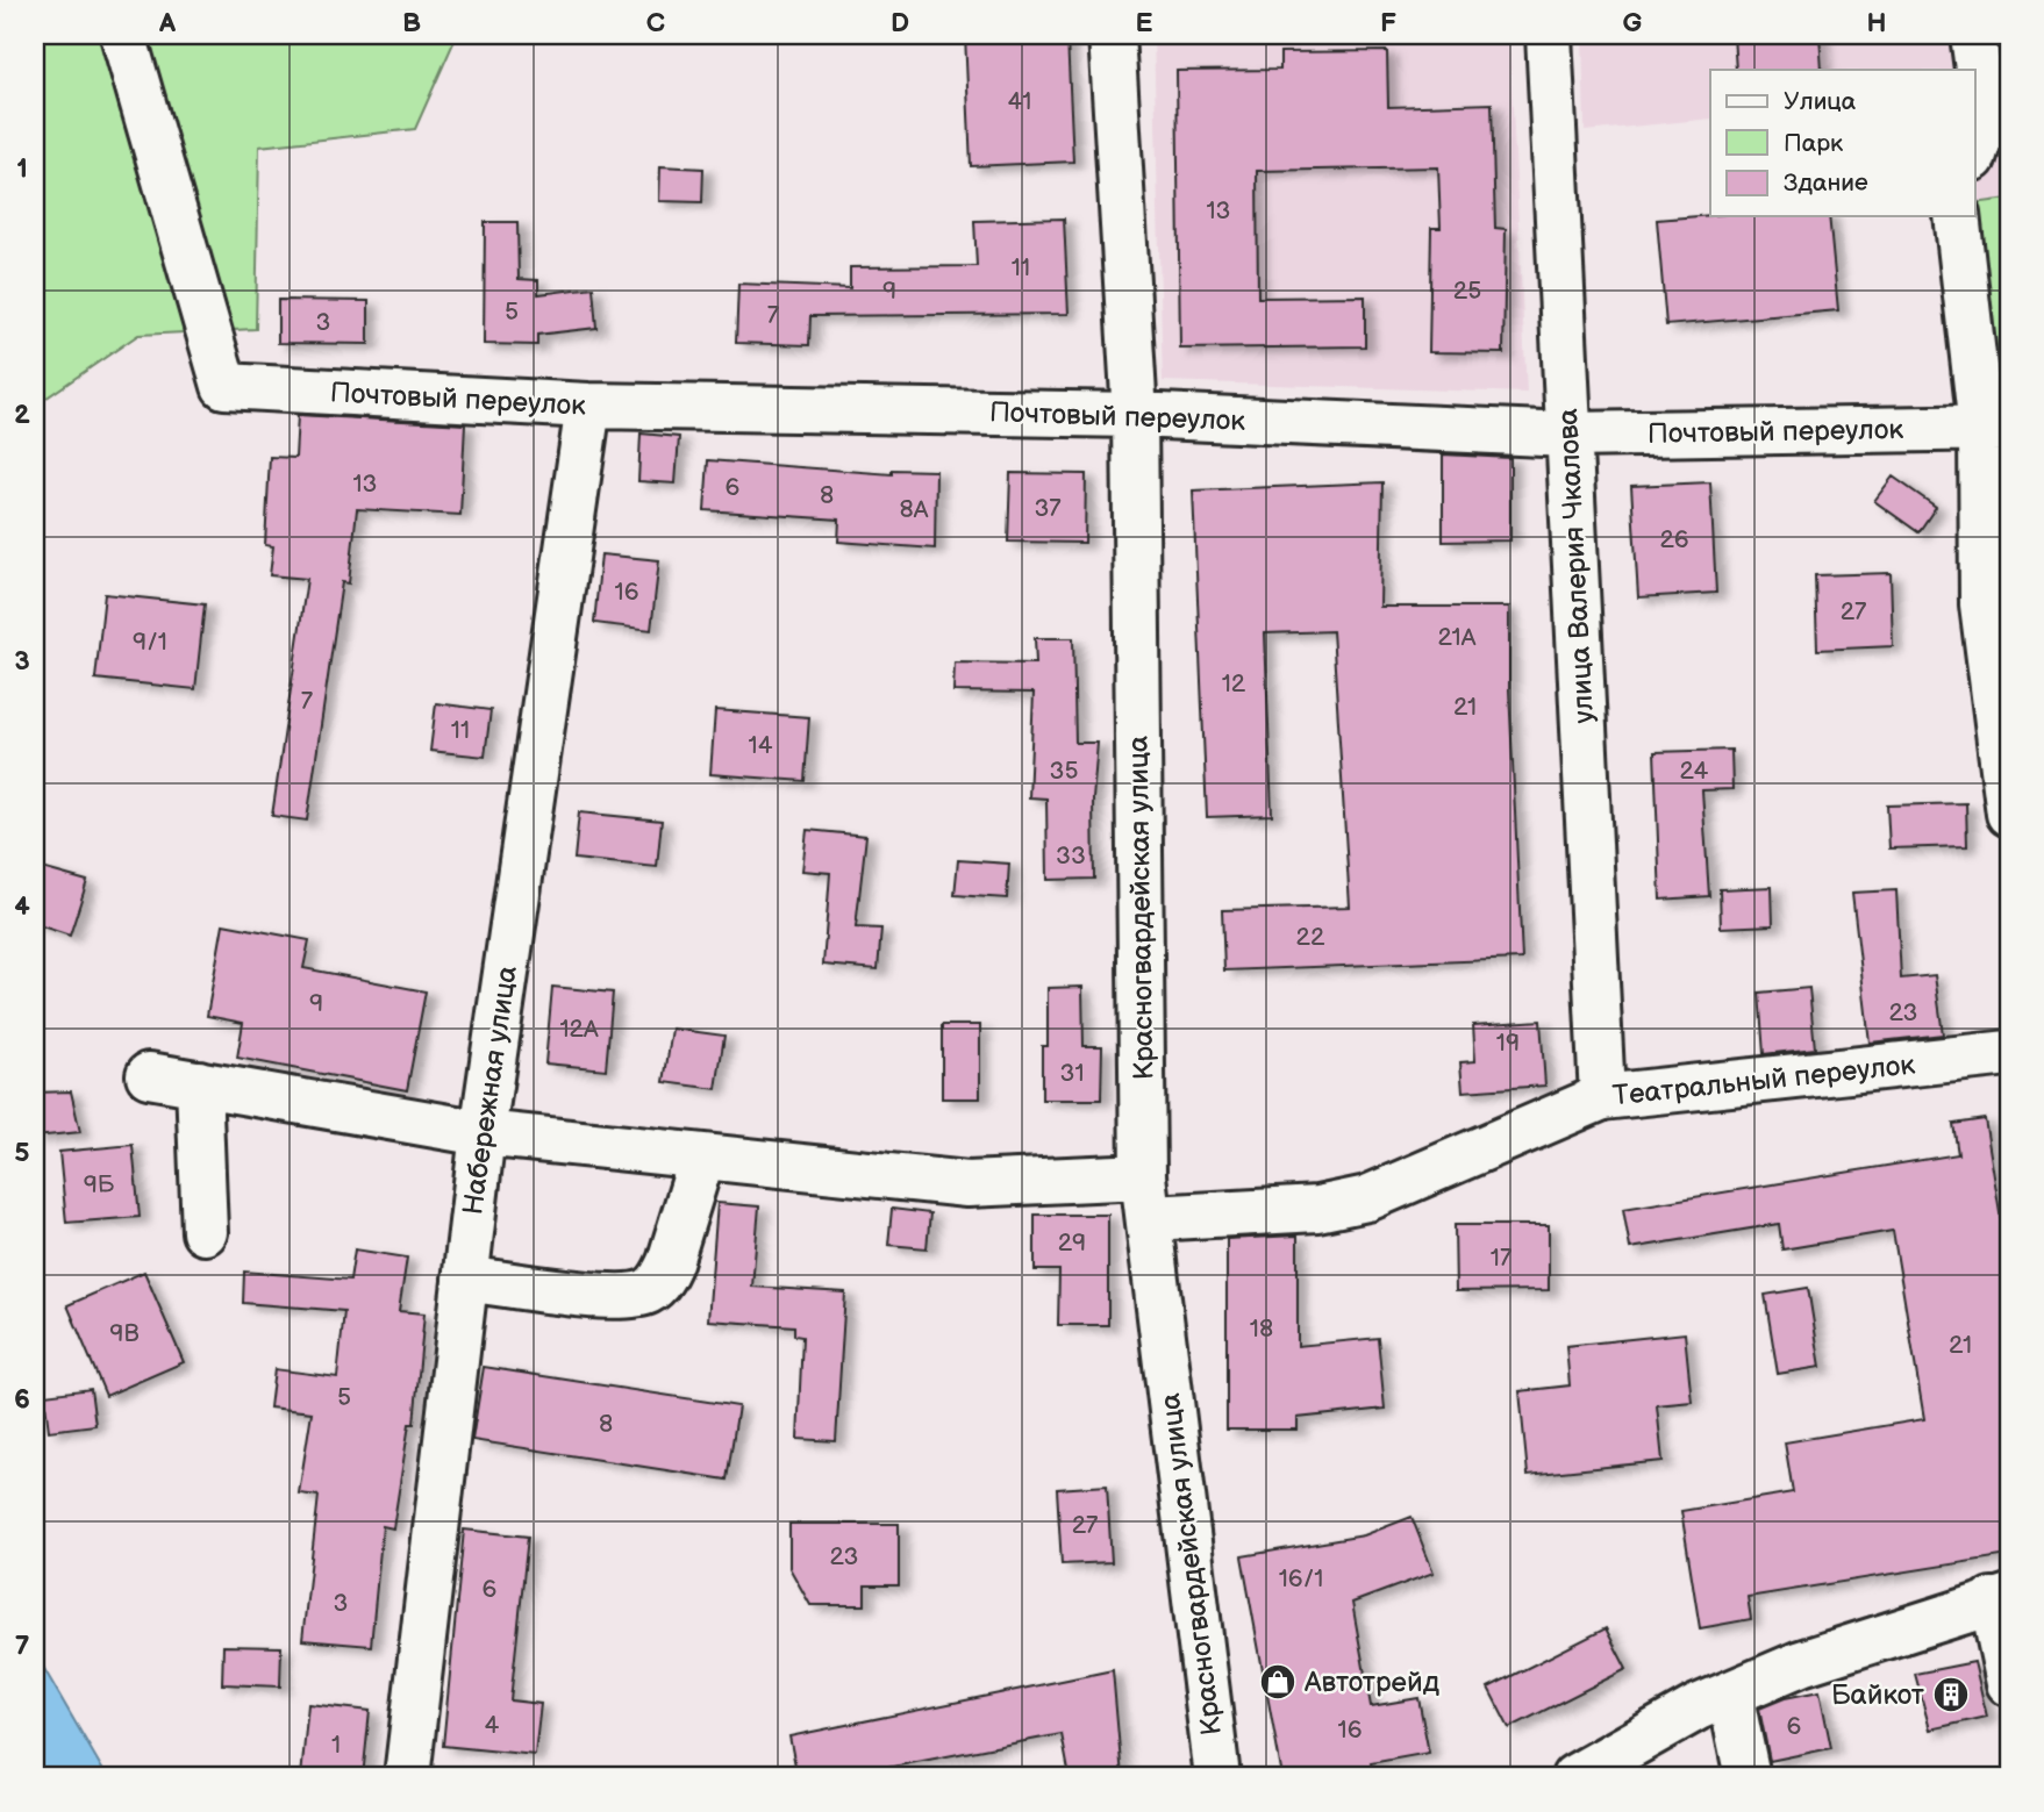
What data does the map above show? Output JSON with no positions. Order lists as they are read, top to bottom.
{
  "streets": {
    "street": [
      "Почтовый переулок",
      "улица Валерия Чкалова",
      "Красногвардейская улица",
      "Театральный переулок",
      "Набережная улица"
    ]
  },
  "crossings": [
    ["Почтовый переулок", "улица Валерия Чкалова"],
    ["Почтовый переулок", "Красногвардейская улица"],
    ["Почтовый переулок", "Набережная улица"],
    ["улица Валерия Чкалова", "Театральный переулок"],
    ["Красногвардейская улица", "Театральный переулок"],
    ["Театральный переулок", "Набережная улица"]
  ],
  "places": {
    "shop": ["Автотрейд"],
    "building": ["Байкот"]
  },
  "house_numbers": [
    "41",
    "13",
    "11",
    "9",
    "25",
    "5",
    "7",
    "3",
    "13",
    "6",
    "8",
    "37",
    "8А",
    "26",
    "16",
    "27",
    "21А",
    "9/1",
    "12",
    "7",
    "21",
    "11",
    "14",
    "35",
    "24",
    "33",
    "22",
    "9",
    "23",
    "12А",
    "19",
    "31",
    "9Б",
    "29",
    "17",
    "18",
    "9В",
    "21",
    "5",
    "8",
    "27",
    "23",
    "16/1",
    "6",
    "3",
    "4",
    "6",
    "16",
    "1"
  ],
  "legend": ["Улица", "Парк", "Здание"],
  "grid": {
    "columns": [
      "A",
      "B",
      "C",
      "D",
      "E",
      "F",
      "G",
      "H"
    ],
    "rows": [
      "1",
      "2",
      "3",
      "4",
      "5",
      "6",
      "7"
    ]
  }
}
